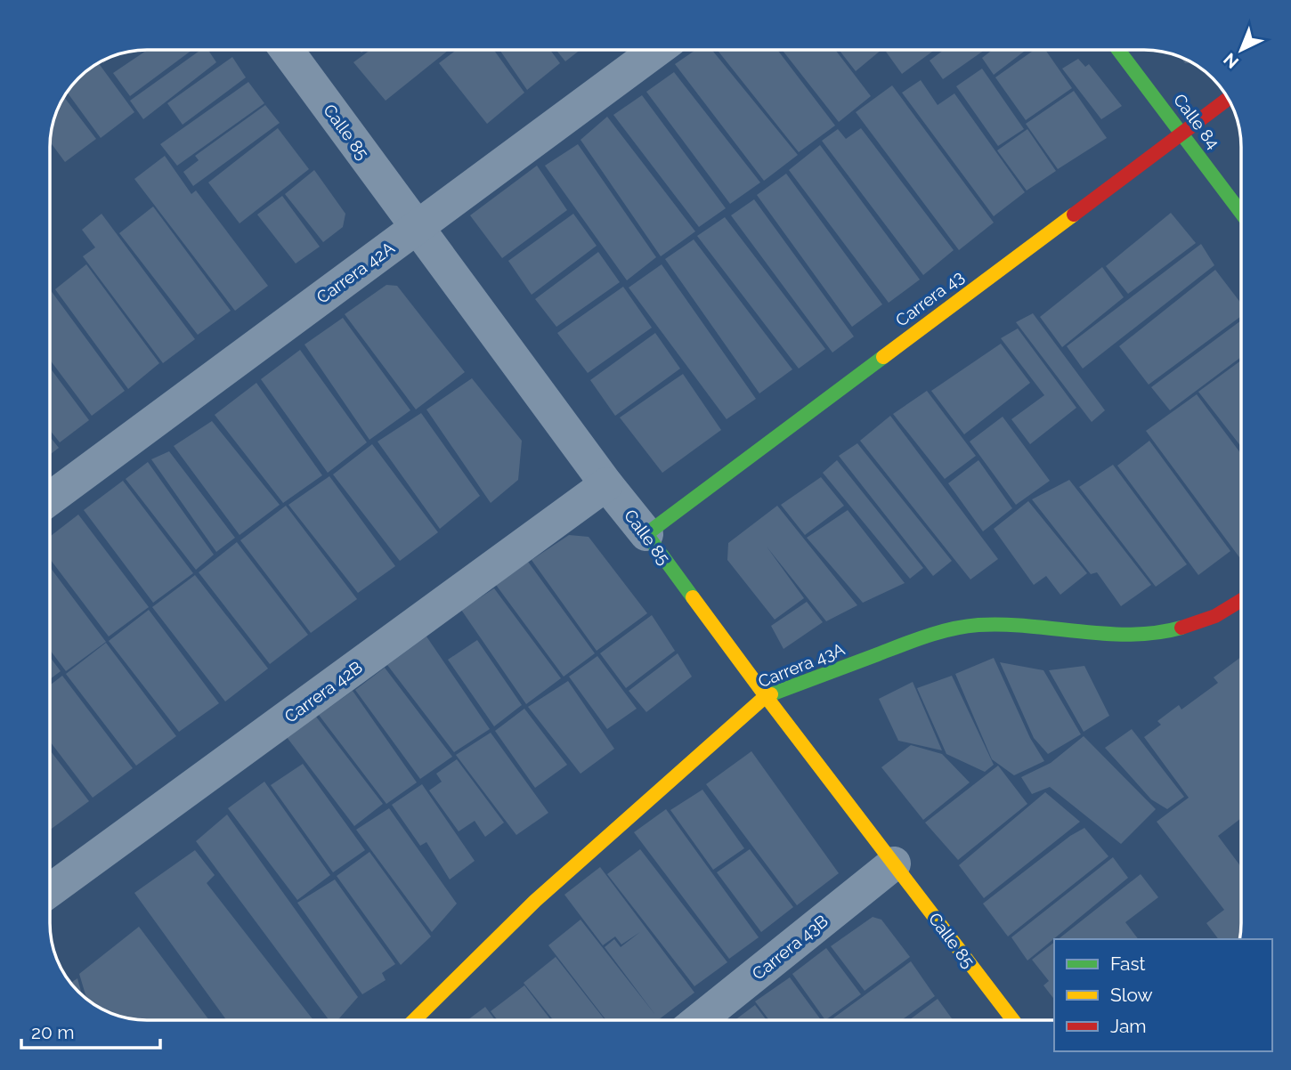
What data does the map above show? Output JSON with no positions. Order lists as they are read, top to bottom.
{
  "streets": {
    "street": [
      "Calle 84",
      "Calle 85",
      "Carrera 42A",
      "Carrera 43",
      "Carrera 43A",
      "Carrera 42B",
      "Carrera 43B"
    ]
  },
  "crossings": [
    ["Calle 84", "Carrera 43"],
    ["Calle 85", "Carrera 42A"],
    ["Calle 85", "Carrera 43"],
    ["Calle 85", "Carrera 43A"],
    ["Calle 85", "Carrera 42B"],
    ["Calle 85", "Carrera 43B"]
  ],
  "legend": ["Fast", "Slow", "Jam"],
  "scale_bar": "20 m",
  "north": "bottom left"
}
